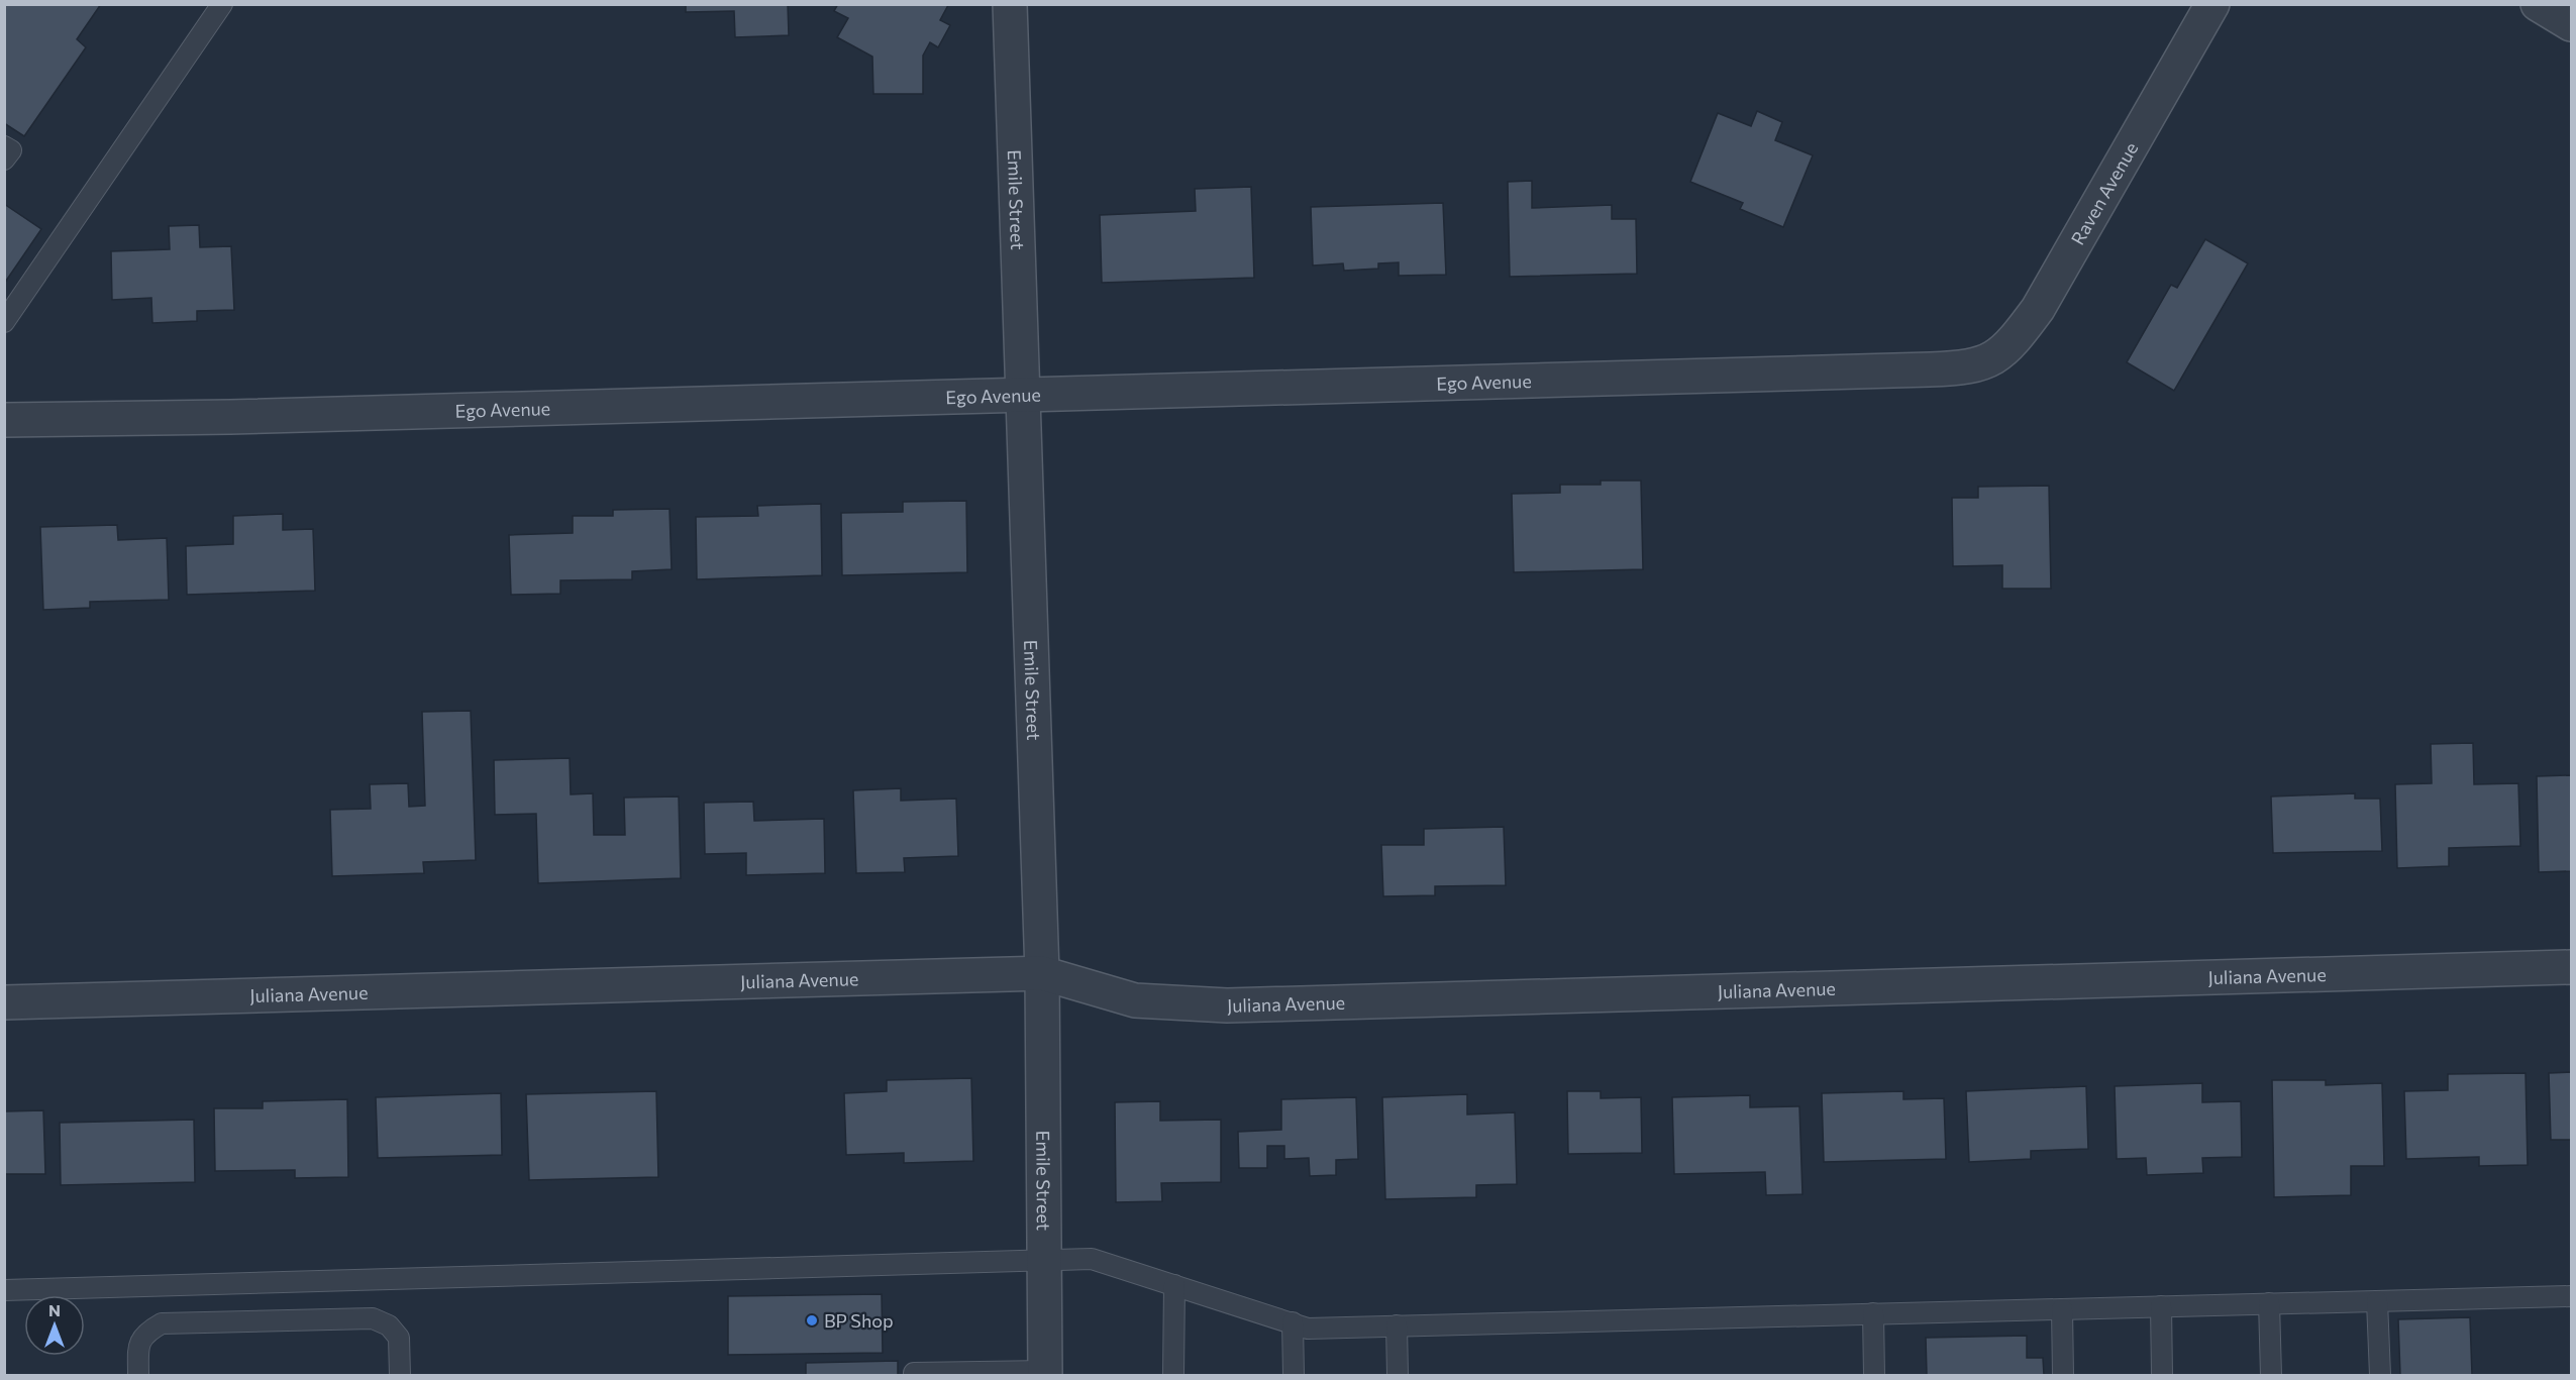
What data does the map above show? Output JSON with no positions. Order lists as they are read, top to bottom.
{
  "streets": {
    "street": [
      "Raven Avenue",
      "Emile Street",
      "Ego Avenue",
      "Juliana Avenue"
    ]
  },
  "crossings": [
    ["Raven Avenue", "Ego Avenue"],
    ["Emile Street", "Ego Avenue"],
    ["Emile Street", "Juliana Avenue"]
  ],
  "places": ["BP Shop"],
  "north": "top"
}
